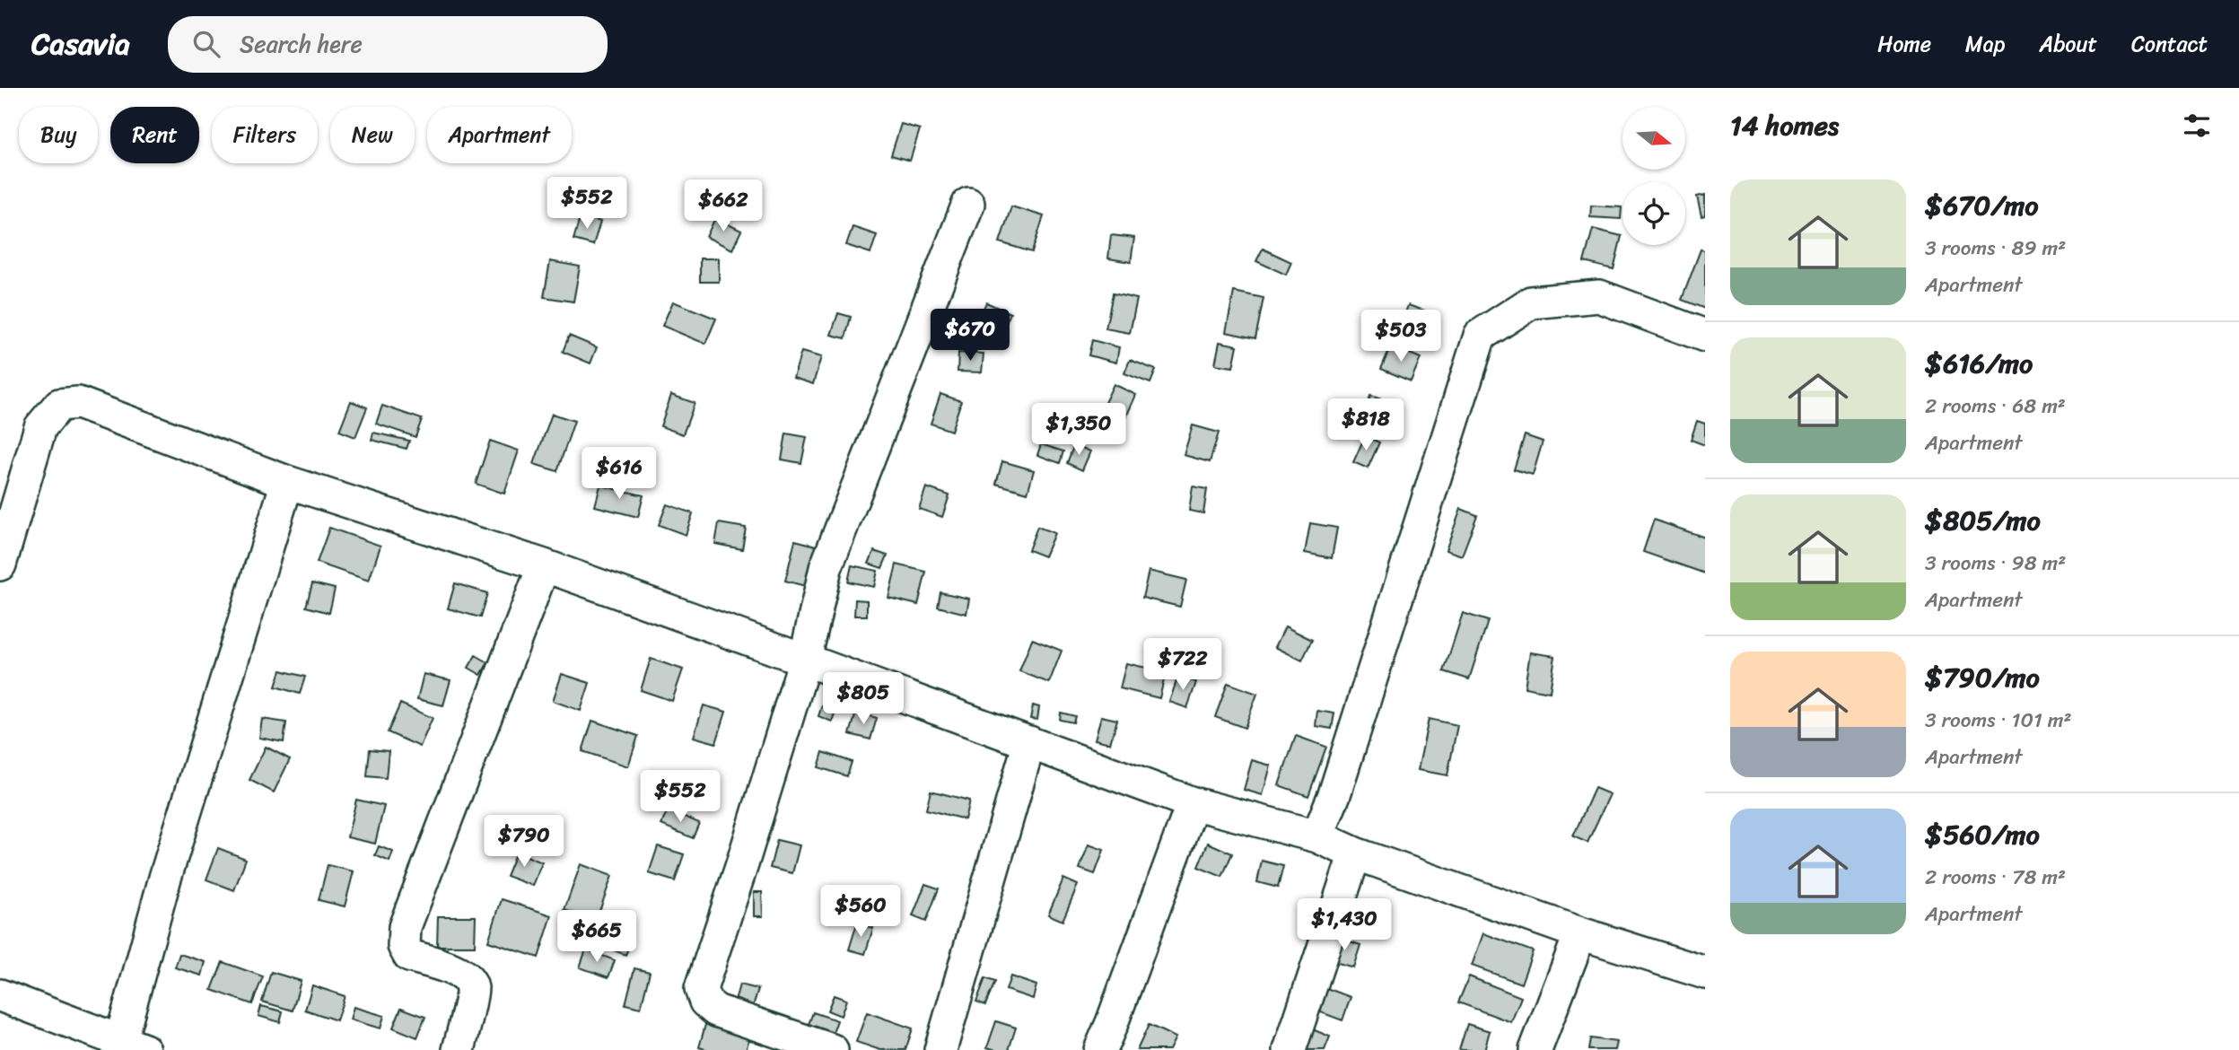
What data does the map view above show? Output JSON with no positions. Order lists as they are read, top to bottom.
{
  "north": "right",
  "page": {
    "header": "Casavia",
    "search": "Search here",
    "nav": [
      "Home",
      "Map",
      "About",
      "Contact"
    ],
    "heading": "14 homes",
    "chip": [
      "Buy",
      "Rent",
      "Filters",
      "New",
      "Apartment"
    ],
    "list": [
      {
        "name": "$670/mo",
        "note": "3 rooms · 89 m² · Apartment"
      },
      {
        "name": "$616/mo",
        "note": "2 rooms · 68 m² · Apartment"
      },
      {
        "name": "$805/mo",
        "note": "3 rooms · 98 m² · Apartment"
      },
      {
        "name": "$790/mo",
        "note": "3 rooms · 101 m² · Apartment"
      },
      {
        "name": "$560/mo",
        "note": "2 rooms · 78 m² · Apartment"
      }
    ],
    "price": [
      "$552",
      "$662",
      "$670",
      "$503",
      "$818",
      "$1,350",
      "$616",
      "$722",
      "$805",
      "$552",
      "$790",
      "$560",
      "$1,430",
      "$665"
    ]
  }
}
